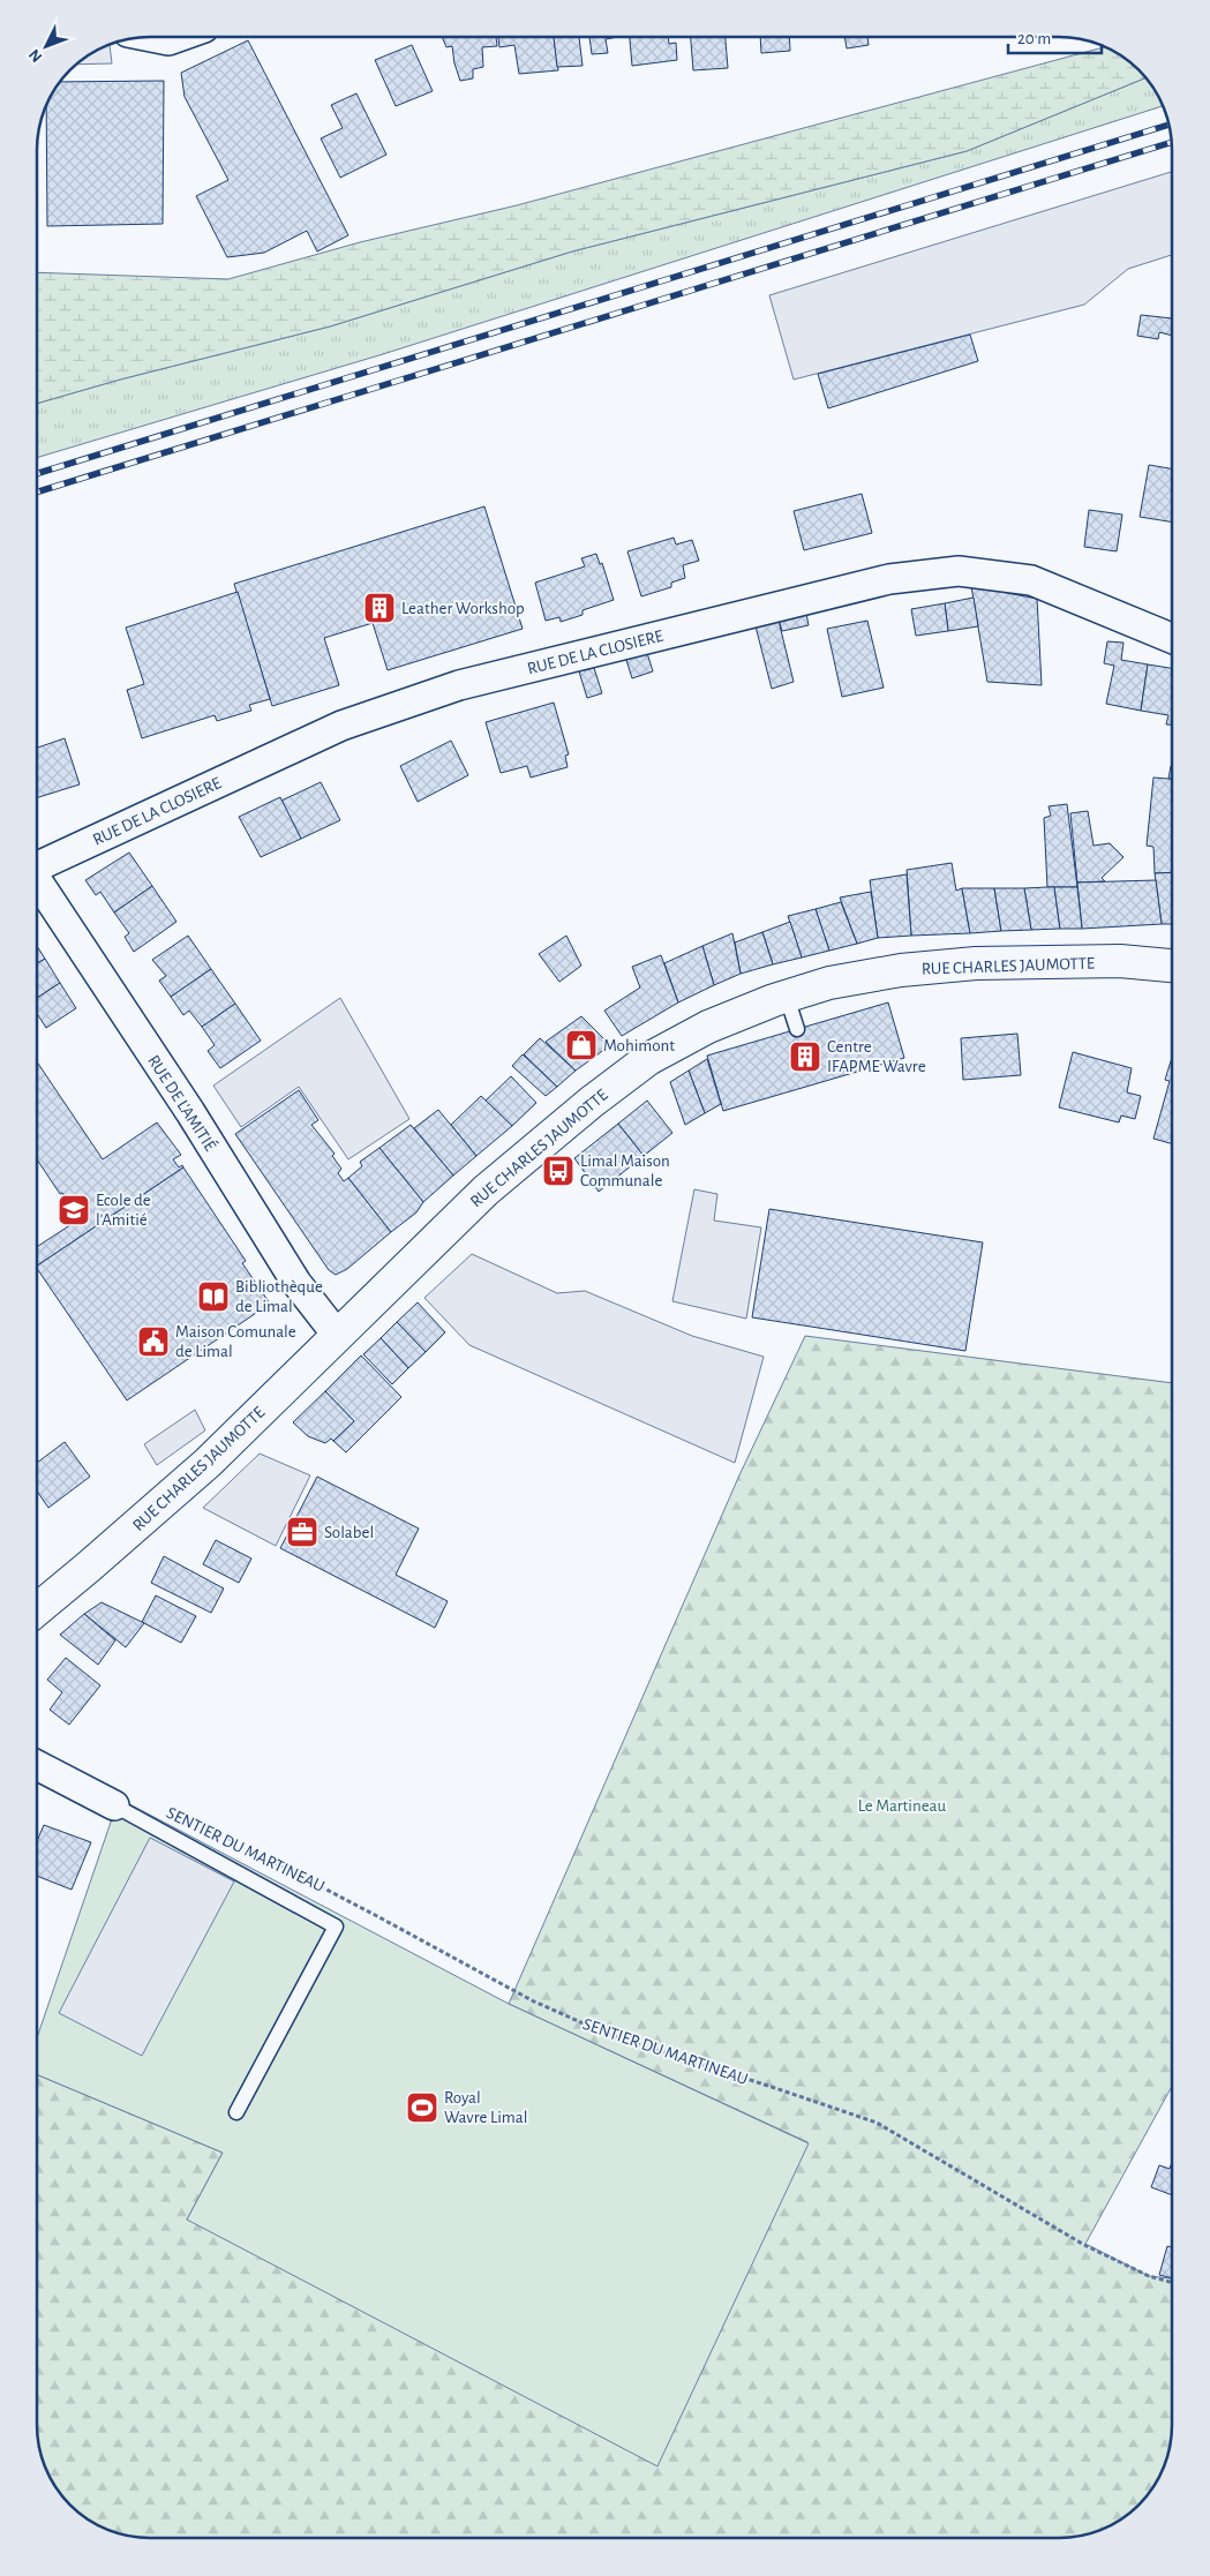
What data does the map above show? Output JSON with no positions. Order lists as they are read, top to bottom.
{
  "streets": {
    "main road": ["RUE CHARLES JAUMOTTE"],
    "street": ["RUE DE LA CLOSIERE", "RUE DE L'AMITIÉ"],
    "path": ["SENTIER DU MARTINEAU"]
  },
  "crossings": [
    ["RUE CHARLES JAUMOTTE", "RUE DE L'AMITIÉ"]
  ],
  "parks": ["Le Martineau"],
  "places": {
    "building": ["Leather Workshop", "Centre IFAPME Wavre"],
    "shop": ["Mohimont"],
    "bus stop": ["Limal Maison Communale"],
    "school or university": ["Ecole de l'Amitié"],
    "library": ["Bibliothèque de Limal"],
    "public building": ["Maison Comunale de Limal"],
    "office": ["Solabel"],
    "sports": ["Royal Wavre Limal"]
  },
  "scale_bar": "20 m",
  "north": "bottom left"
}
